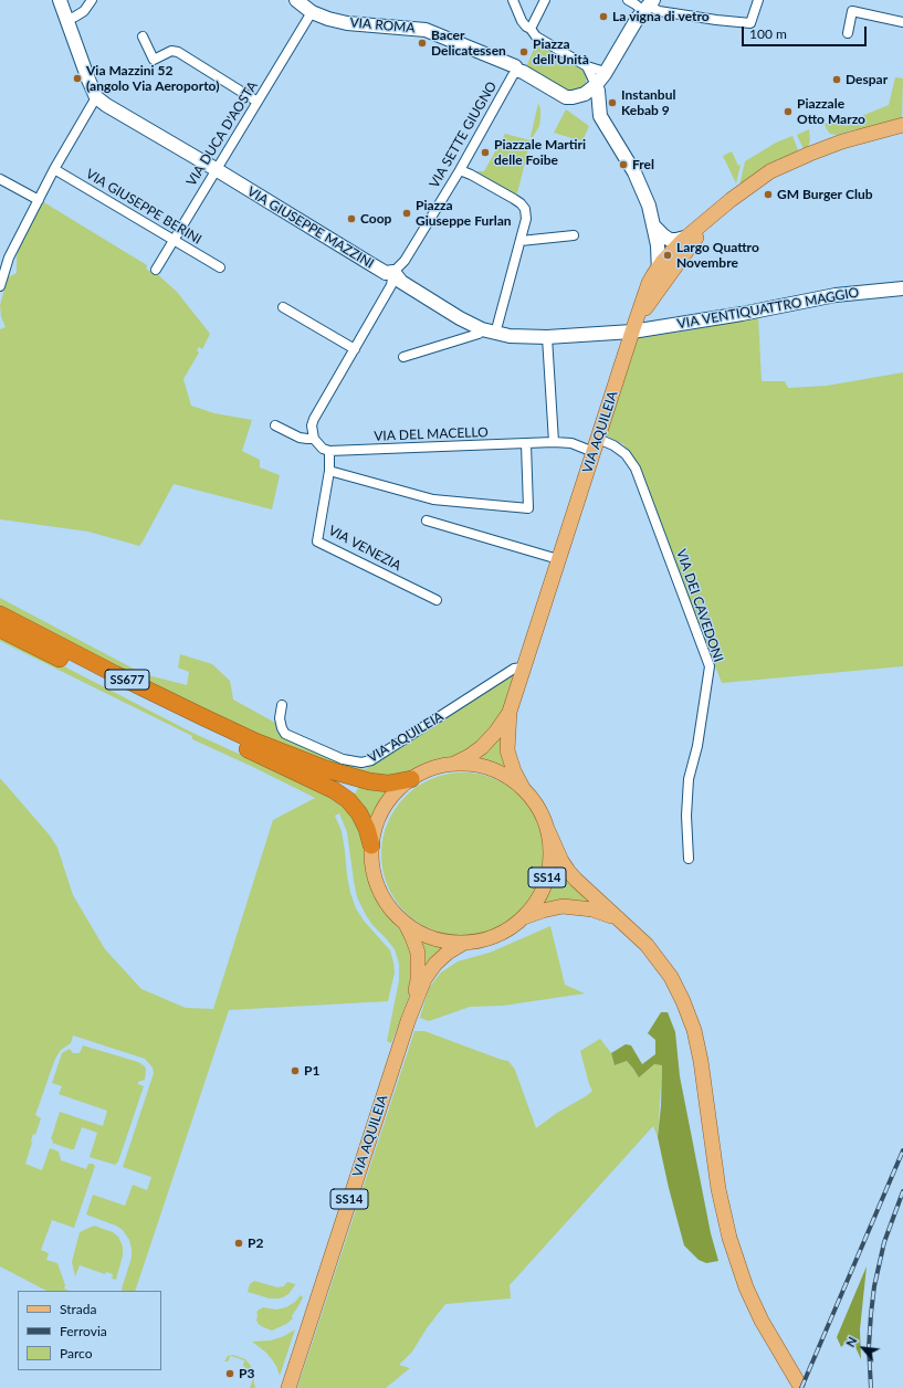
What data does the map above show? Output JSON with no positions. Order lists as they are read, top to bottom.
{
  "streets": {
    "highway": ["SS677"],
    "main road": ["VIA AQUILEIA", "SS14"],
    "street": [
      "VIA ROMA",
      "VIA DUCA D'AOSTA",
      "VIA SETTE GIUGNO",
      "VIA GIUSEPPE BERINI",
      "VIA GIUSEPPE MAZZINI",
      "VIA VENTIQUATTRO MAGGIO",
      "VIA DEL MACELLO",
      "VIA VENEZIA",
      "VIA DEI CAVEDONI"
    ]
  },
  "crossings": [
    ["VIA ROMA", "VIA DUCA D'AOSTA"],
    ["VIA ROMA", "VIA SETTE GIUGNO"],
    ["VIA DUCA D'AOSTA", "VIA GIUSEPPE BERINI"],
    ["VIA DUCA D'AOSTA", "VIA GIUSEPPE MAZZINI"],
    ["VIA SETTE GIUGNO", "VIA GIUSEPPE MAZZINI"],
    ["VIA GIUSEPPE MAZZINI", "VIA VENTIQUATTRO MAGGIO"],
    ["VIA GIUSEPPE MAZZINI", "VIA AQUILEIA"],
    ["VIA VENTIQUATTRO MAGGIO", "VIA AQUILEIA"],
    ["VIA AQUILEIA", "VIA DEL MACELLO"],
    ["VIA AQUILEIA", "VIA DEI CAVEDONI"],
    ["VIA AQUILEIA", "SS14"],
    ["VIA DEL MACELLO", "VIA VENEZIA"],
    ["SS677", "SS14"]
  ],
  "places": [
    "La vigna di vetro",
    "Bacer Delicatessen",
    "Piazza dell'Unità",
    "Via Mazzini 52 (angolo Via Aeroporto)",
    "Despar",
    "Instanbul Kebab 9",
    "Piazzale Otto Marzo",
    "Piazzale Martiri delle Foibe",
    "Frel",
    "GM Burger Club",
    "Piazza Giuseppe Furlan",
    "Coop",
    "Largo Quattro Novembre",
    "P1",
    "P2",
    "P3"
  ],
  "legend": ["Strada", "Ferrovia", "Parco"],
  "scale_bar": "100 m",
  "north": "top left"
}
